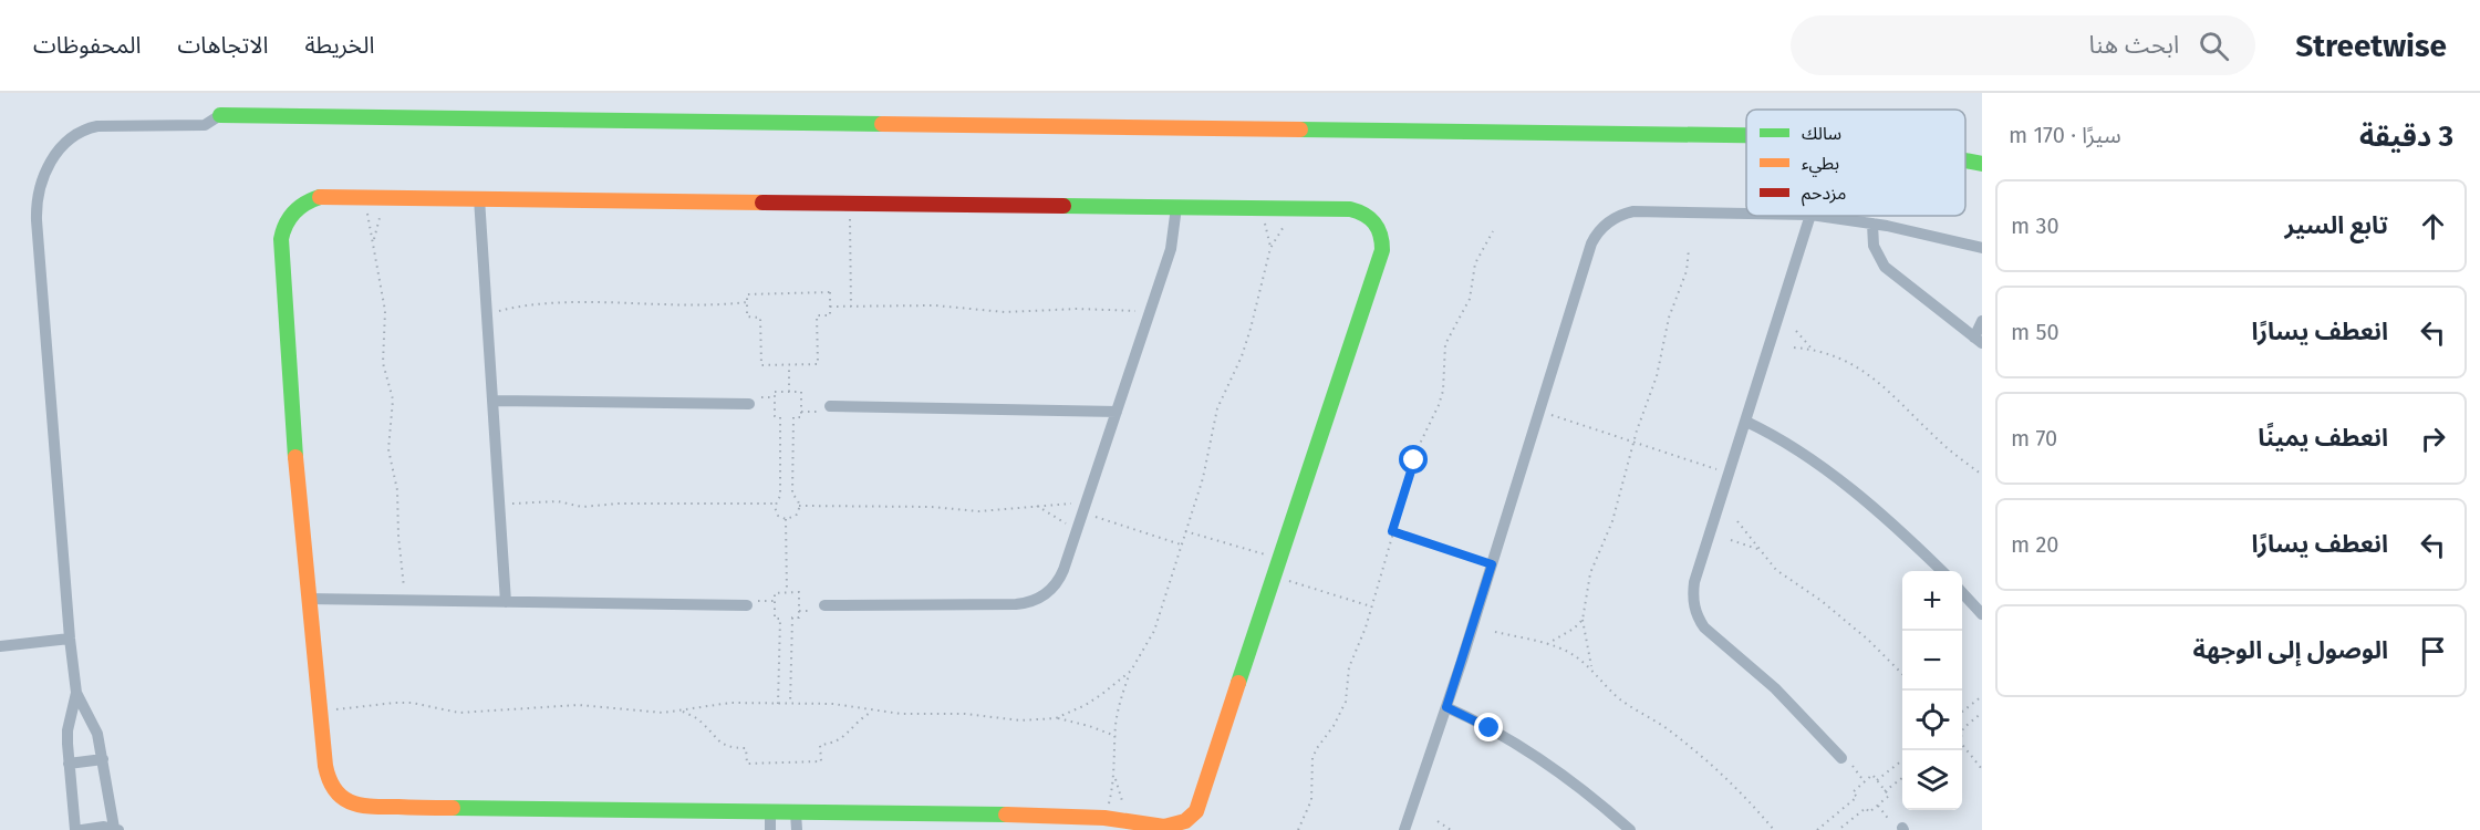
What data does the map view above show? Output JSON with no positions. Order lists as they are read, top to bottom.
{
  "legend": ["سالك", "بطيء", "مزدحم"],
  "page": {
    "header": "Streetwise",
    "search": "ابحث هنا",
    "nav": ["الخريطة", "الاتجاهات", "المحفوظات"],
    "heading": ["3 دقيقة", "سيرًا · 170 m"],
    "list": [
      ["تابع السير", "30 m"],
      ["انعطف يسارًا", "50 m"],
      ["انعطف يمينًا", "70 m"],
      ["انعطف يسارًا", "20 m"],
      "الوصول إلى الوجهة"
    ],
    "map_buttons": ["+", "−"]
  }
}
